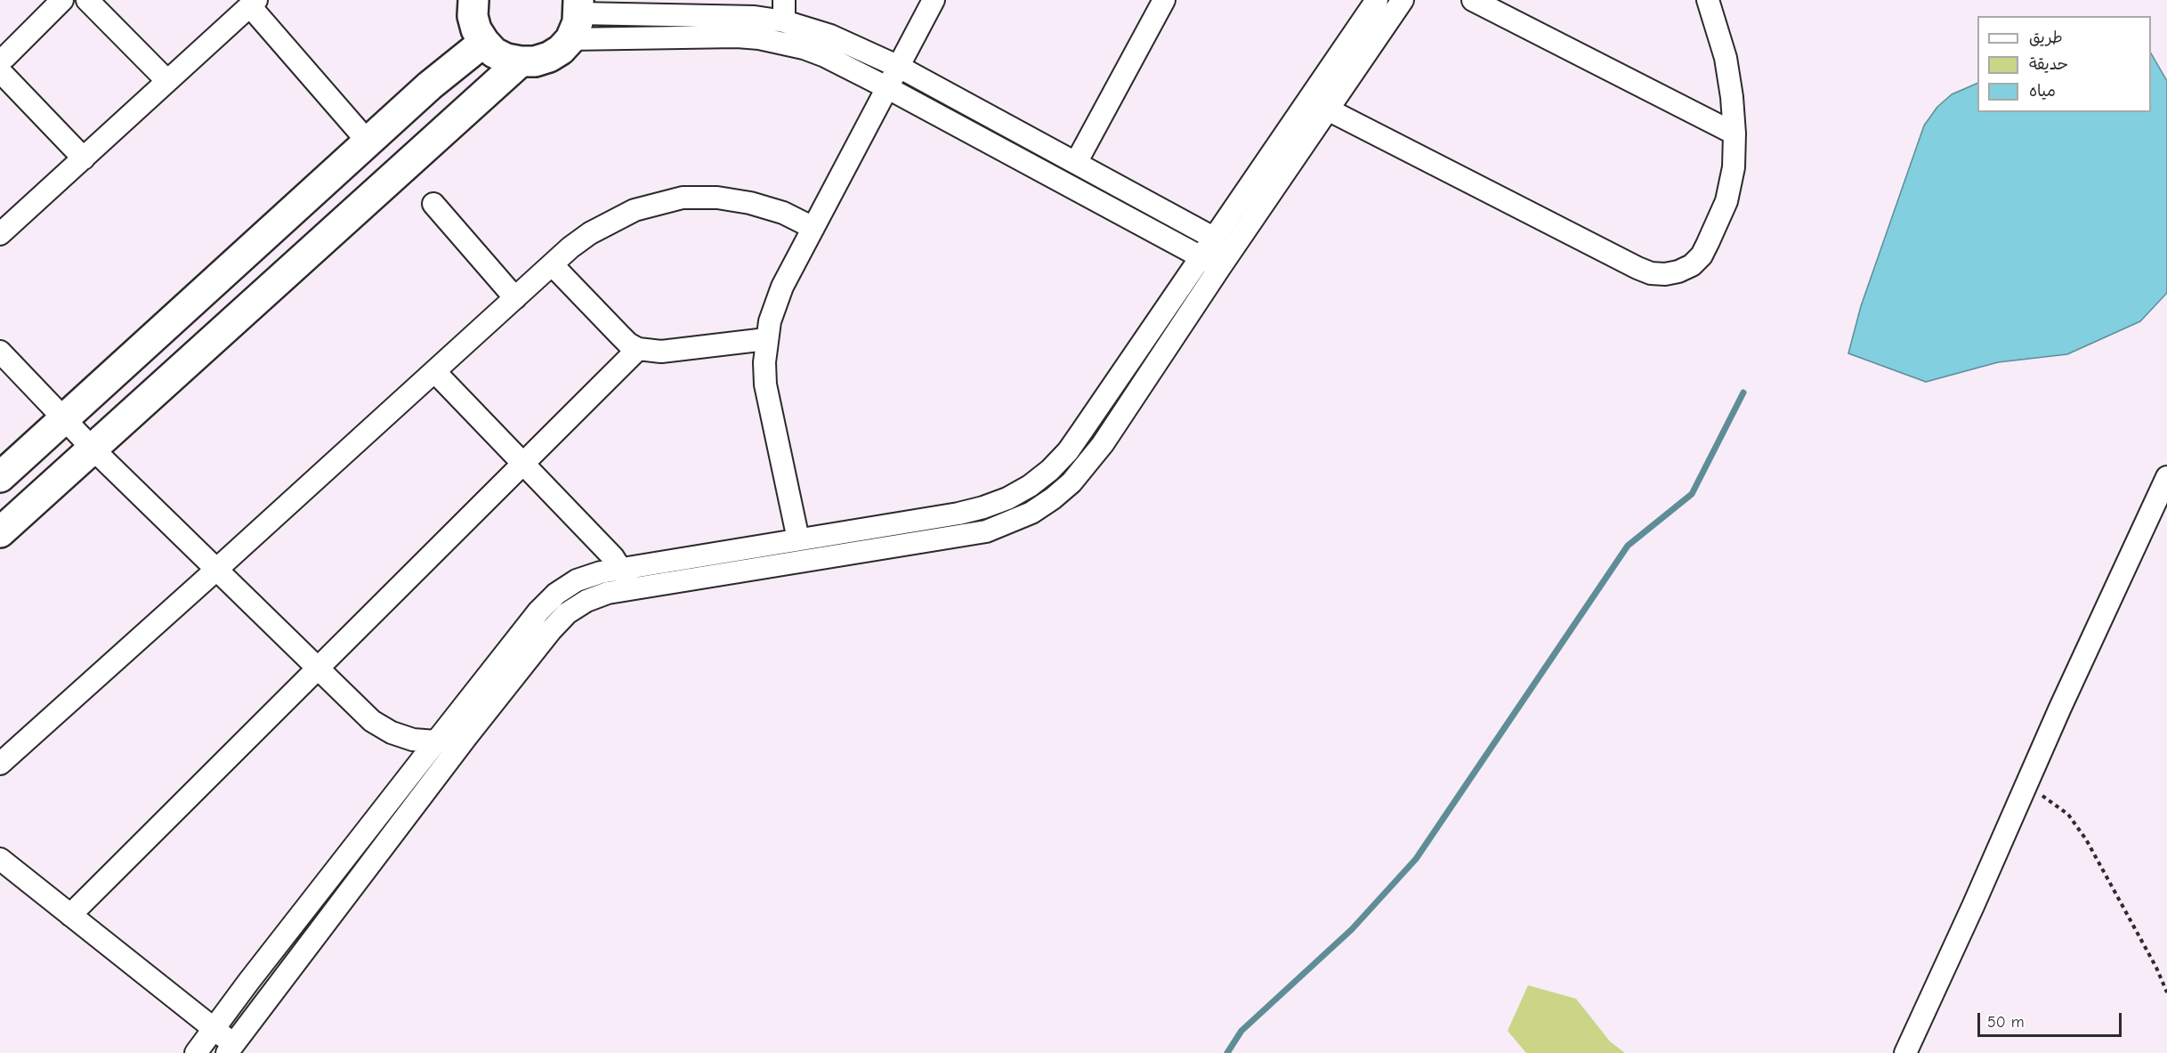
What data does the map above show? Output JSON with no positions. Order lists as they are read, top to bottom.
{
  "legend": ["طريق", "حديقة", "مياه"],
  "scale_bar": "50 m"
}
